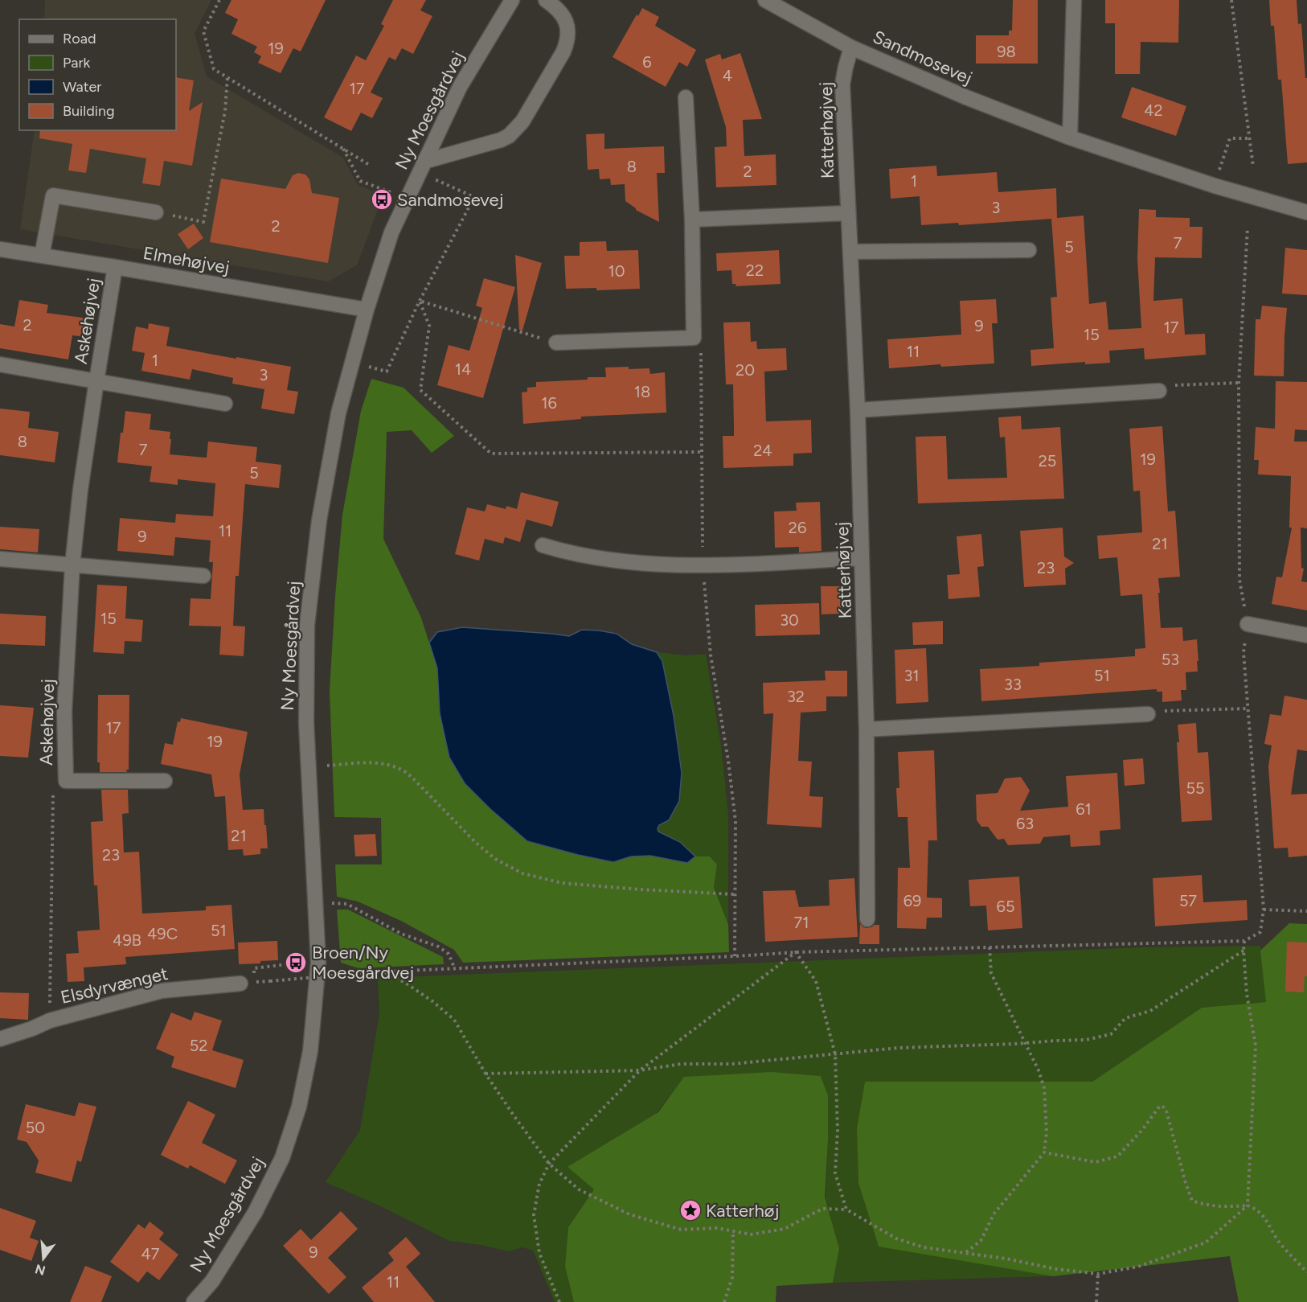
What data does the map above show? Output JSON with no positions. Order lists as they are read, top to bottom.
{
  "streets": {
    "street": [
      "Sandmosevej",
      "Ny Moesgårdvej",
      "Katterhøjvej",
      "Elmehøjvej",
      "Askehøjvej",
      "Elsdyrvænget"
    ]
  },
  "crossings": [
    ["Sandmosevej", "Katterhøjvej"],
    ["Ny Moesgårdvej", "Elmehøjvej"],
    ["Elmehøjvej", "Askehøjvej"]
  ],
  "places": {
    "bus stop": ["Sandmosevej", "Broen/Ny Moesgårdvej"],
    "place": ["Katterhøj"]
  },
  "house_numbers": [
    "19",
    "98",
    "6",
    "4",
    "17",
    "42",
    "8",
    "2",
    "1",
    "3",
    "2",
    "7",
    "5",
    "22",
    "10",
    "2",
    "9",
    "17",
    "15",
    "11",
    "1",
    "14",
    "20",
    "3",
    "18",
    "16",
    "8",
    "7",
    "24",
    "19",
    "25",
    "5",
    "26",
    "11",
    "9",
    "21",
    "23",
    "15",
    "30",
    "53",
    "31",
    "51",
    "33",
    "32",
    "17",
    "19",
    "55",
    "61",
    "63",
    "21",
    "23",
    "69",
    "57",
    "65",
    "71",
    "51",
    "49C",
    "49B",
    "52",
    "50",
    "9",
    "47",
    "11"
  ],
  "legend": [
    "Road",
    "Park",
    "Water",
    "Building"
  ],
  "north": "bottom"
}
